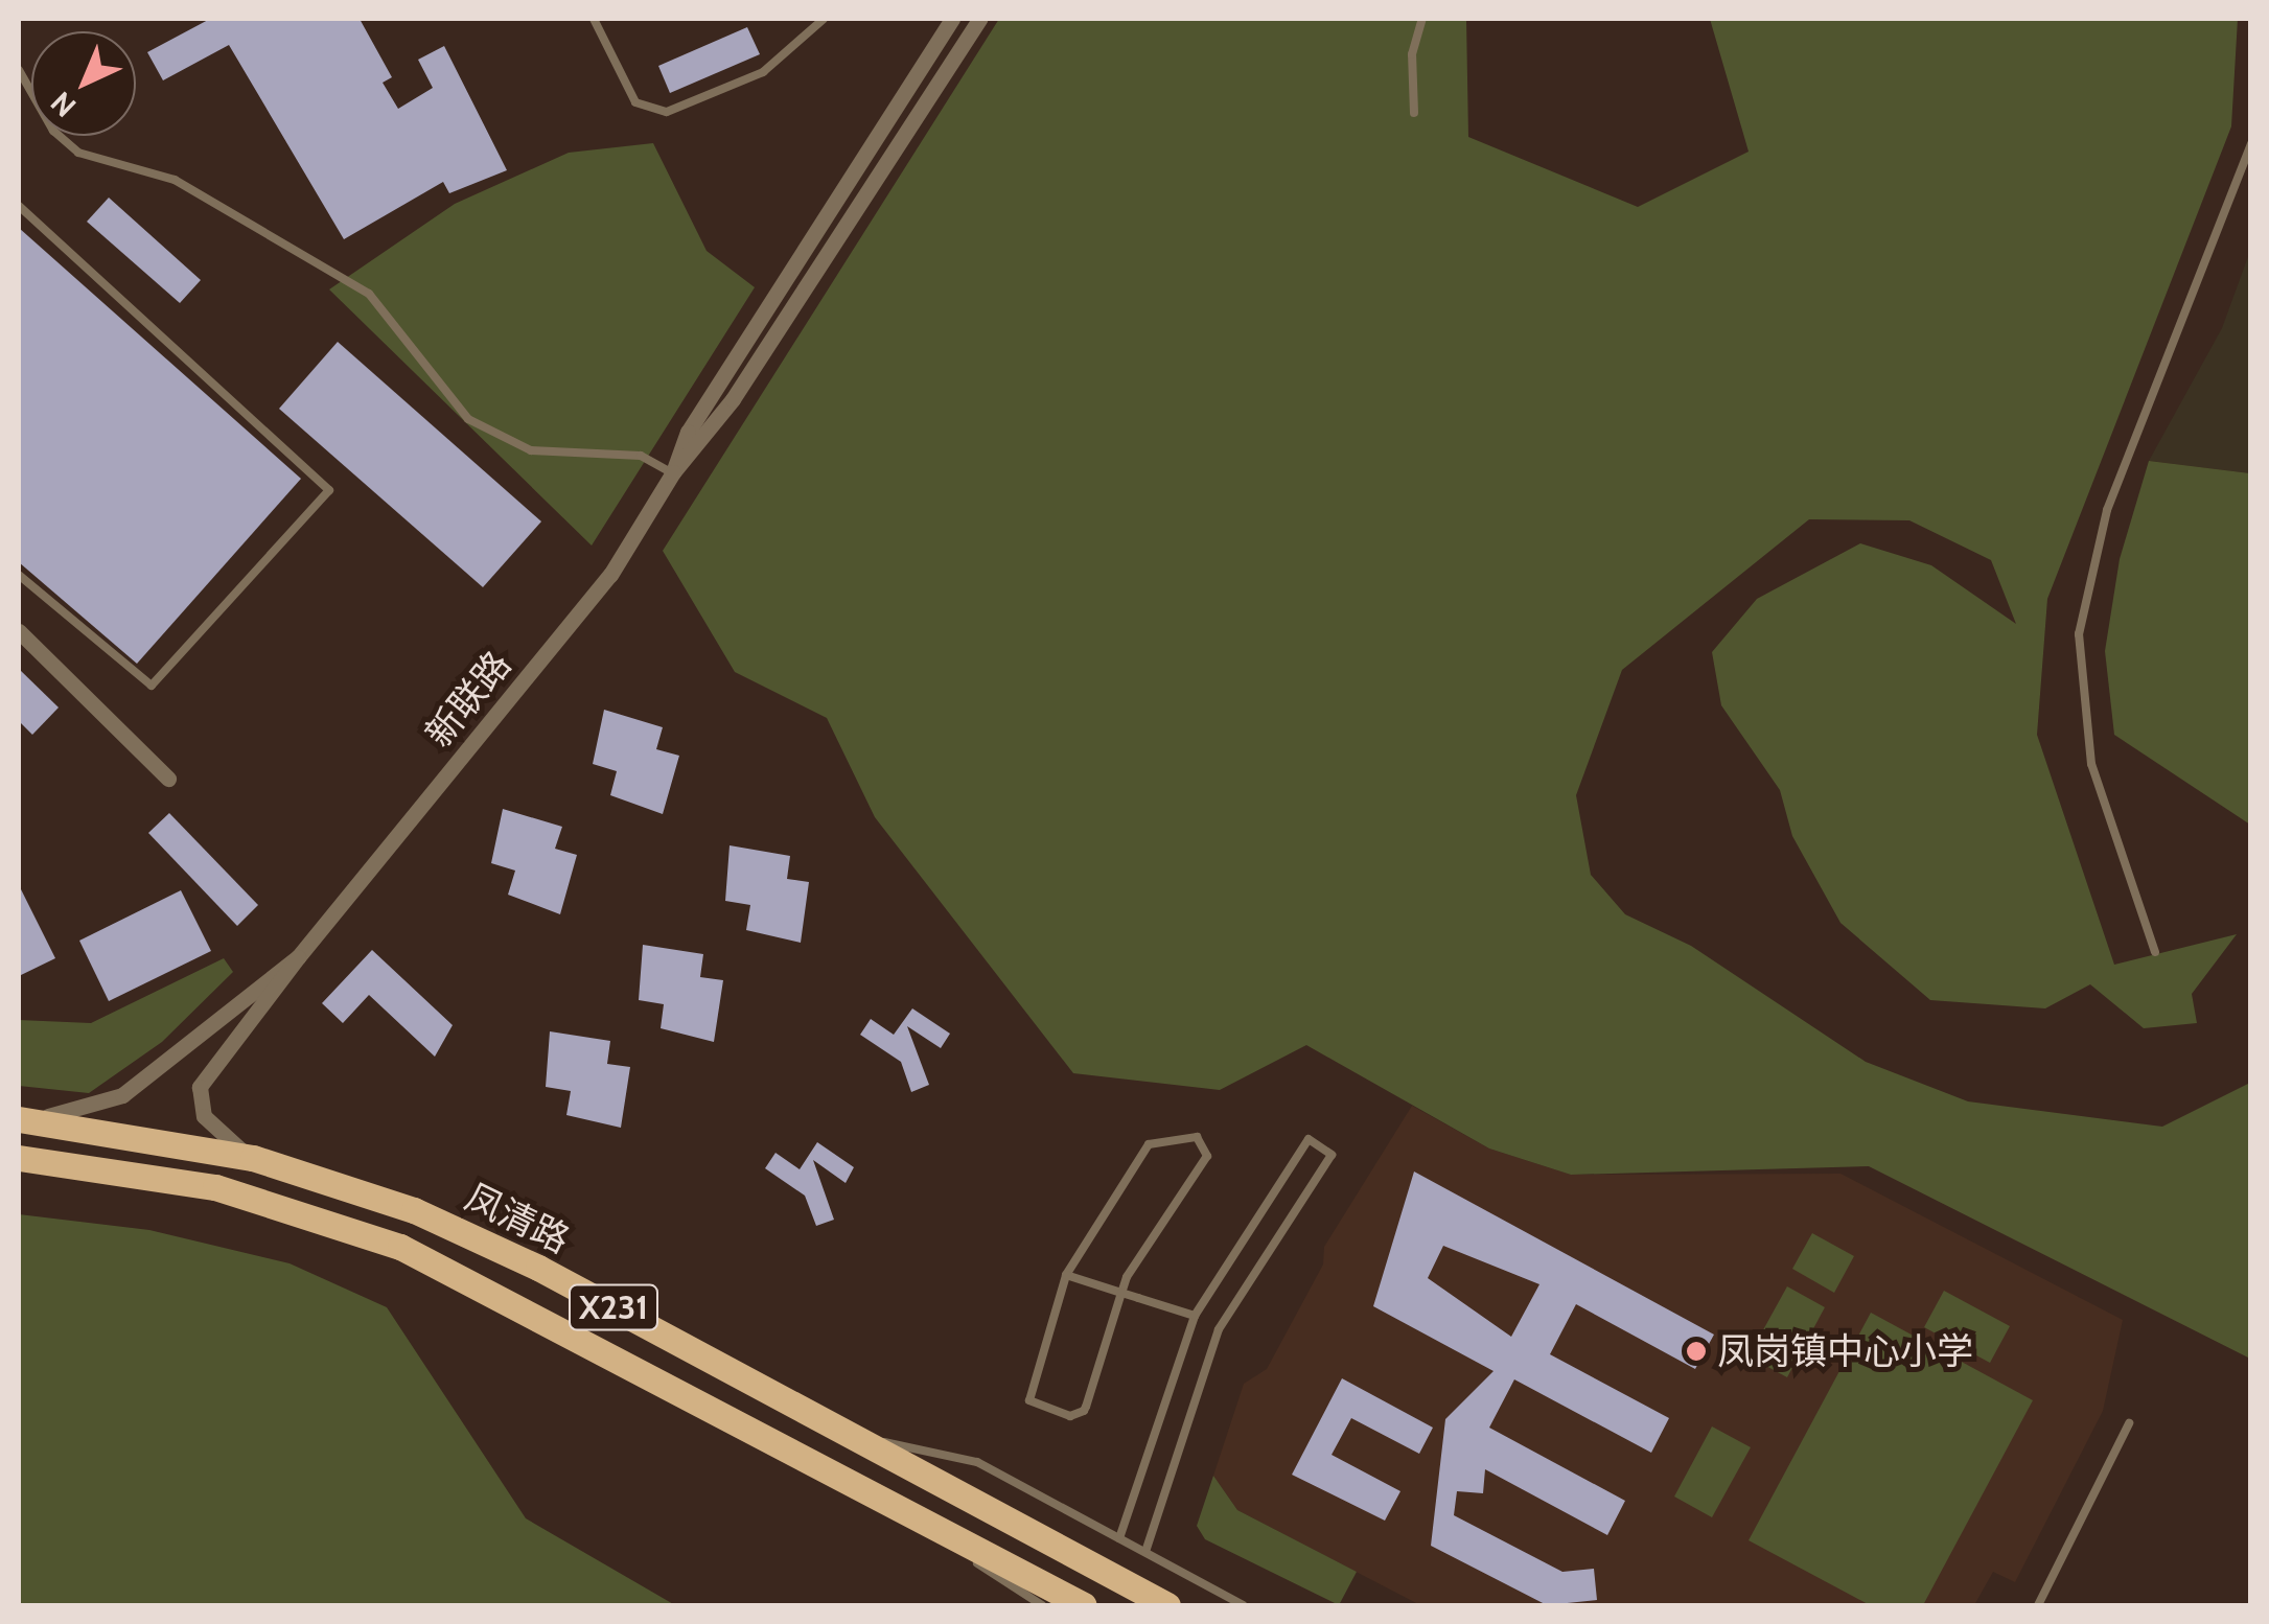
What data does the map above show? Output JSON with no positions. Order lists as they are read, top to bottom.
{
  "streets": {
    "main road": ["凤清路", "X231"],
    "street": ["新联路"]
  },
  "crossings": [
    ["新联路", "凤清路"]
  ],
  "places": ["凤岗镇中心小学"],
  "north": "bottom left"
}
